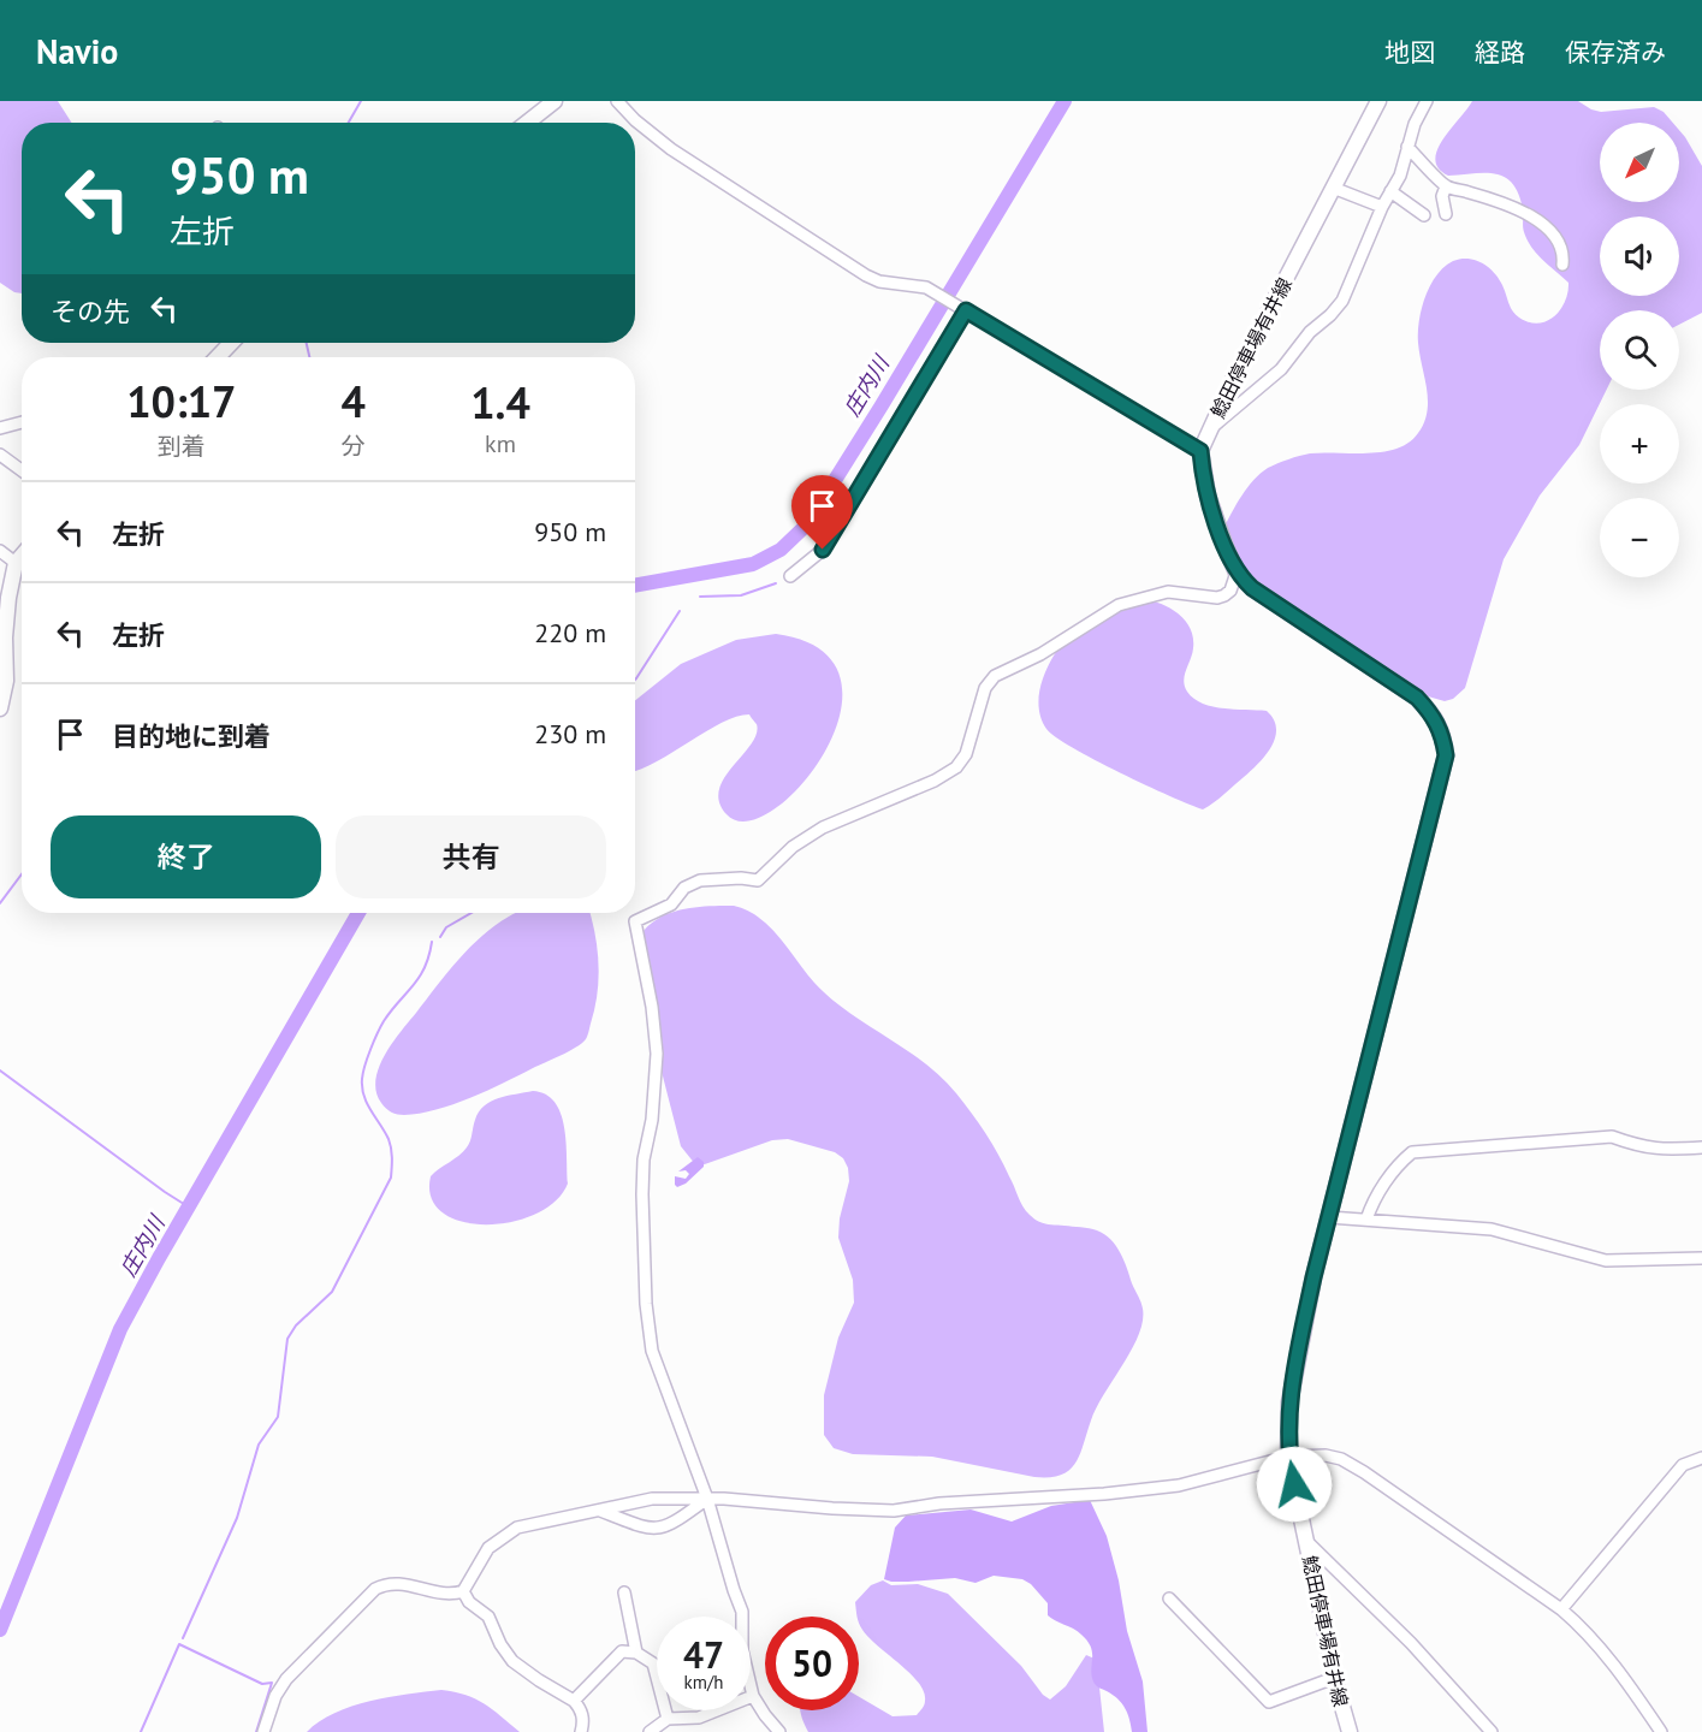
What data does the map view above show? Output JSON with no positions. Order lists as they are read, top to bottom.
{
  "streets": {
    "main road": ["鯰田停車場有井線"]
  },
  "water": ["庄内川"],
  "north": "bottom left",
  "page": {
    "header": "Navio",
    "nav": ["地図", "経路", "保存済み"],
    "map_buttons": ["+", "−"],
    "turn": ["950 m", "左折"],
    "then": "その先",
    "eta": [
      "10:17",
      "到着",
      "4",
      "分",
      "1.4",
      "km"
    ],
    "list": [
      {
        "name": "左折",
        "value": "950 m"
      },
      {
        "name": "左折",
        "value": "220 m"
      },
      {
        "name": "目的地に到着",
        "value": "230 m"
      }
    ],
    "buttons": ["終了", "共有"],
    "speed": "47 km/h",
    "limit": "50"
  }
}
